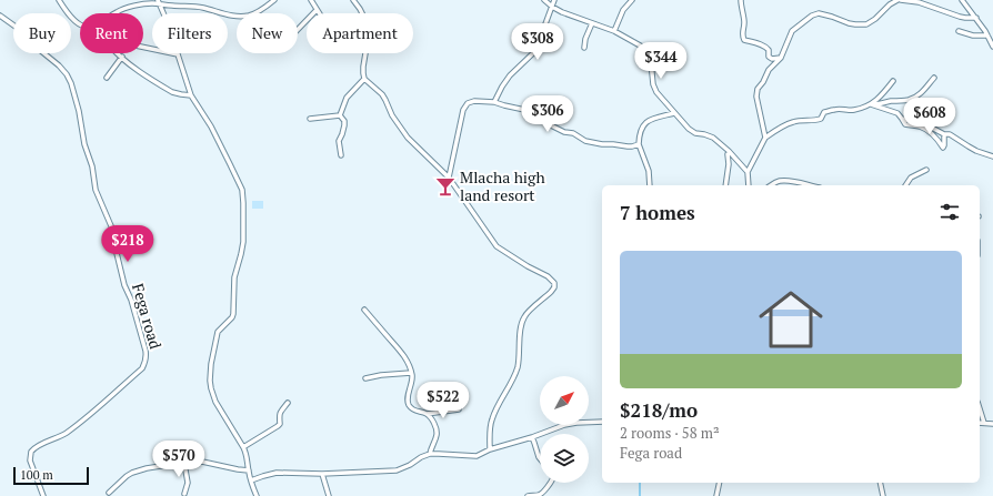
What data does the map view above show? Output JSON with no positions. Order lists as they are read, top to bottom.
{
  "streets": {
    "street": ["Fega road"]
  },
  "places": {
    "bar": ["Mlacha high land resort"]
  },
  "scale_bar": "100 m",
  "north": "top right",
  "page": {
    "chip": [
      "Buy",
      "Rent",
      "Filters",
      "New",
      "Apartment"
    ],
    "price": [
      "$308",
      "$344",
      "$306",
      "$608",
      "$218",
      "$522",
      "$570"
    ],
    "heading": "7 homes",
    "list": [
      {
        "name": "$218/mo",
        "note": "2 rooms · 58 m² · Fega road"
      }
    ],
    "scale": "100 m"
  }
}
